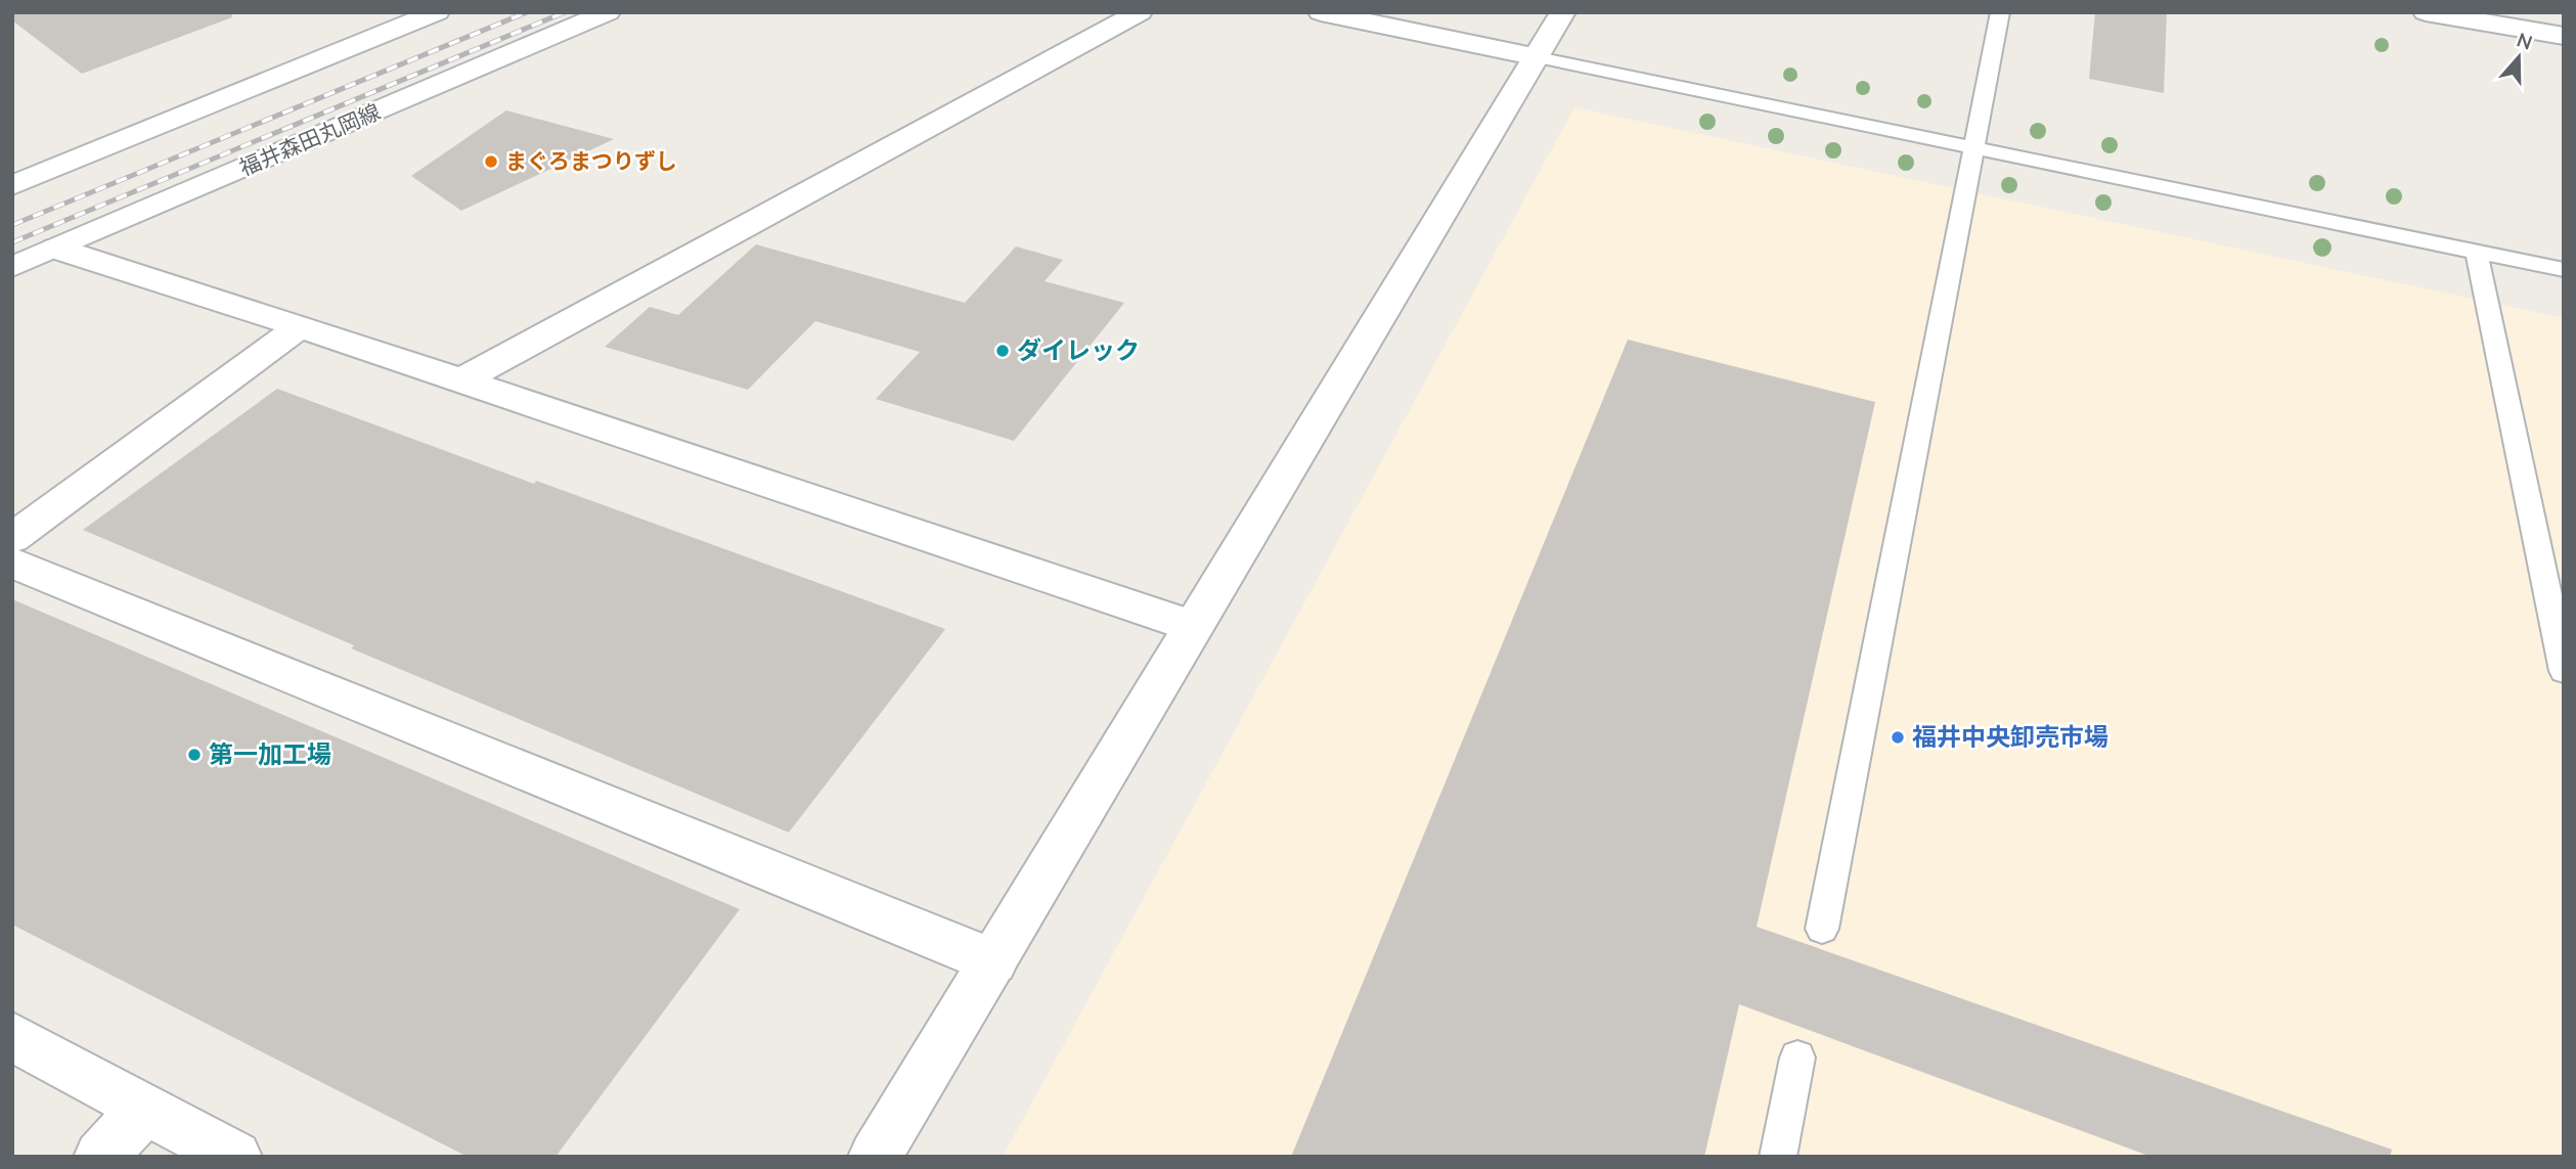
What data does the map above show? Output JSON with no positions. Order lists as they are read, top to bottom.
{
  "streets": {
    "street": ["福井森田丸岡線"]
  },
  "places": [
    "まぐろまつりずし",
    "ダイレック",
    "福井中央卸売市場",
    "第一加工場"
  ],
  "north": "top"
}
